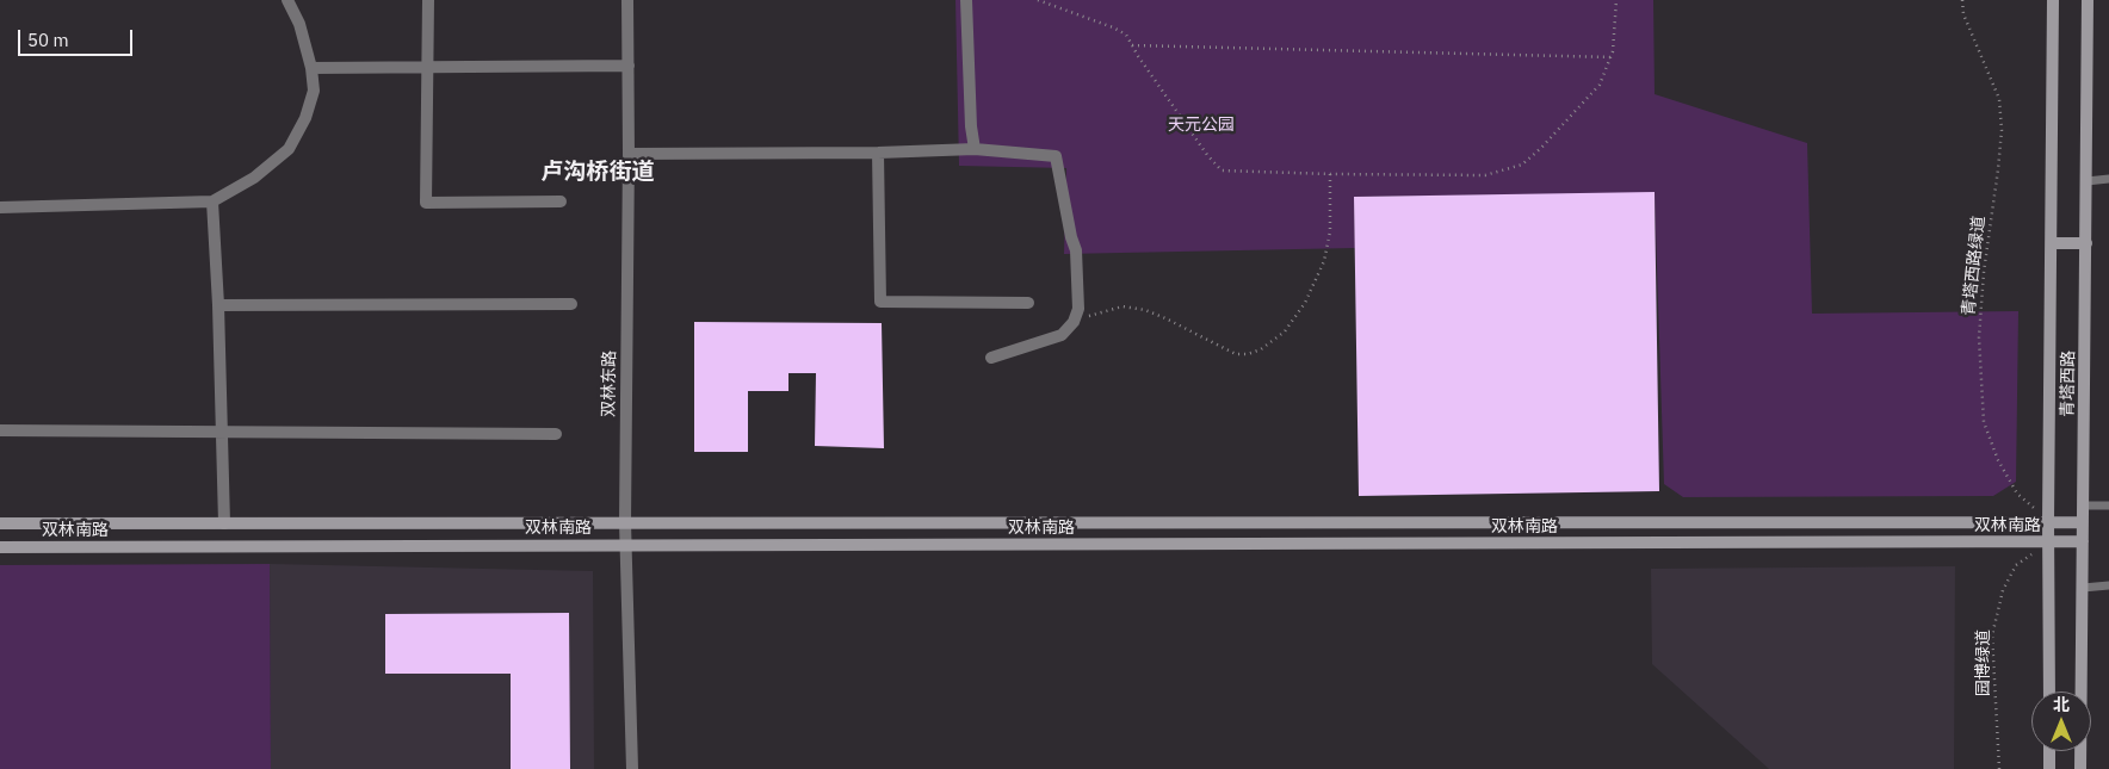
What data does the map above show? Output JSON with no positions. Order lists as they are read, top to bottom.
{
  "streets": {
    "street": ["双林东路", "青塔西路", "双林南路"],
    "path": ["青塔西路绿道", "园博绿道"]
  },
  "crossings": [
    ["青塔西路绿道", "青塔西路"],
    ["青塔西路绿道", "双林南路"],
    ["双林东路", "双林南路"],
    ["青塔西路", "双林南路"],
    ["青塔西路", "园博绿道"],
    ["双林南路", "园博绿道"]
  ],
  "districts": ["卢沟桥街道"],
  "parks": ["天元公园"],
  "scale_bar": "50 m",
  "north": "top"
}
